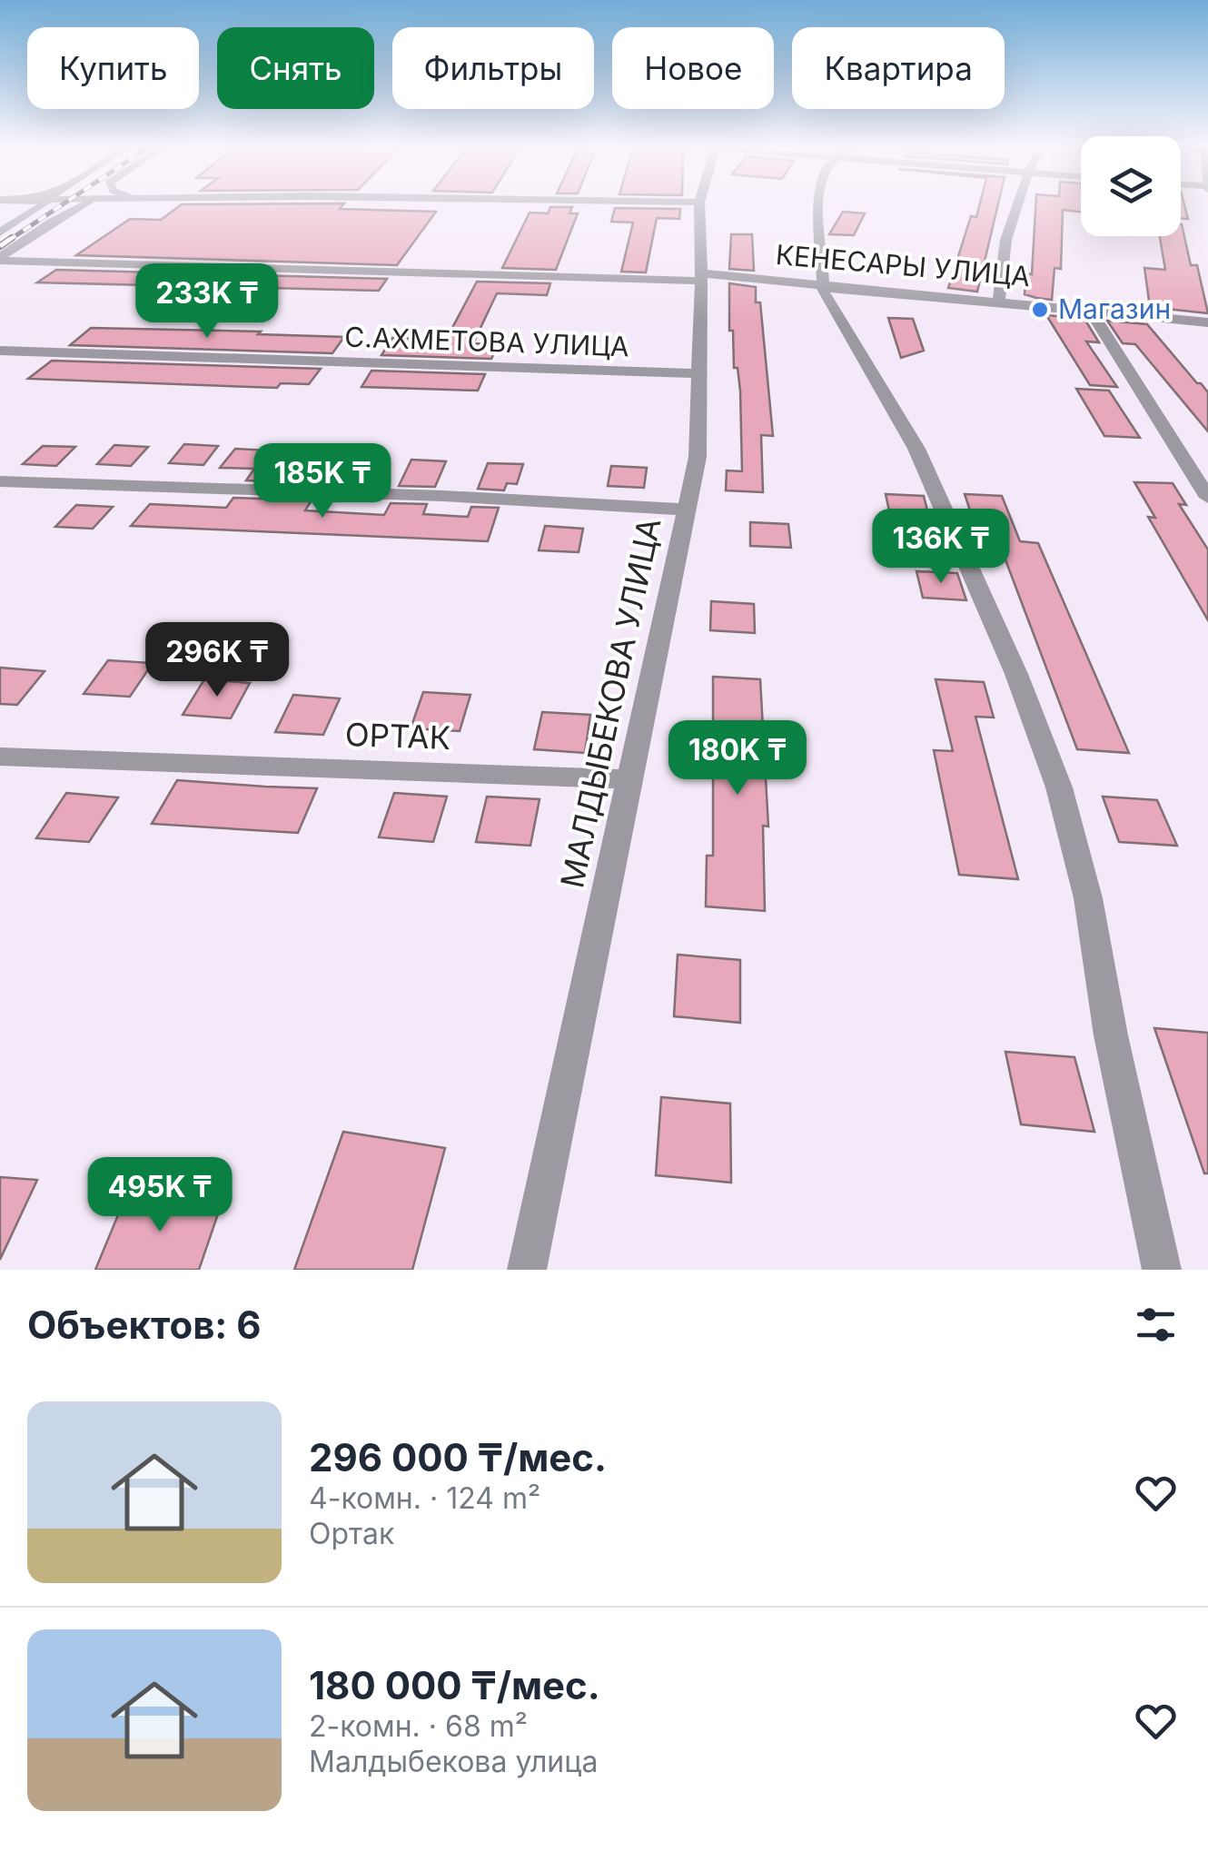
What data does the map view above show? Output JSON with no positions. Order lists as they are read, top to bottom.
{
  "streets": {
    "street": [
      "КЕНЕСАРЫ УЛИЦА",
      "С.АХМЕТОВА УЛИЦА",
      "МАЛДЫБЕКОВА УЛИЦА",
      "ОРТАК"
    ]
  },
  "crossings": [
    ["КЕНЕСАРЫ УЛИЦА", "МАЛДЫБЕКОВА УЛИЦА"],
    ["С.АХМЕТОВА УЛИЦА", "МАЛДЫБЕКОВА УЛИЦА"],
    ["МАЛДЫБЕКОВА УЛИЦА", "ОРТАК"]
  ],
  "places": ["Магазин"],
  "page": {
    "chip": [
      "Купить",
      "Снять",
      "Фильтры",
      "Новое",
      "Квартира"
    ],
    "price": [
      "233K ₸",
      "185K ₸",
      "136K ₸",
      "296K ₸",
      "180K ₸",
      "495K ₸"
    ],
    "heading": "Объектов: 6",
    "list": [
      {
        "name": "296 000 ₸/мес.",
        "note": "4-комн. · 124 m² · Ортак"
      },
      {
        "name": "180 000 ₸/мес.",
        "note": "2-комн. · 68 m² · Малдыбекова улица"
      }
    ]
  }
}
